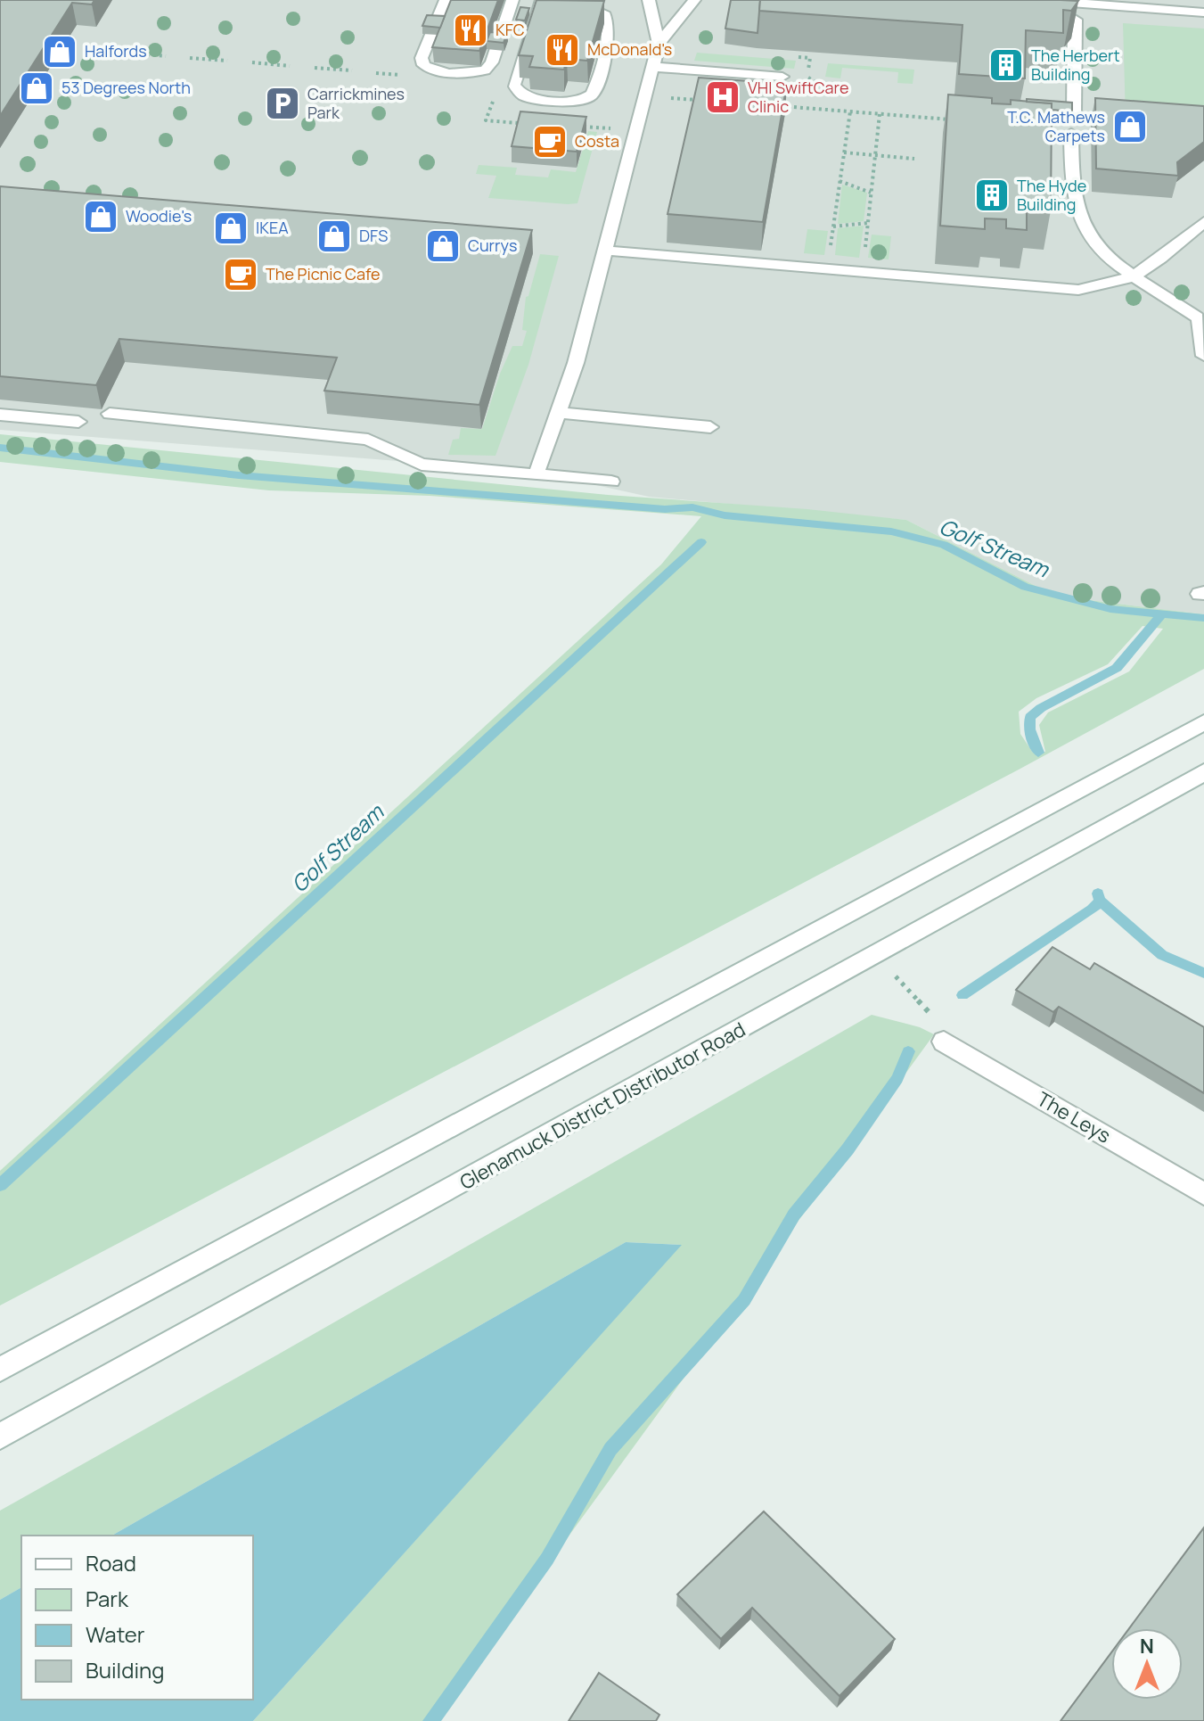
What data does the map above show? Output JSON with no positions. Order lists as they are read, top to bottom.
{
  "streets": {
    "main road": ["Glenamuck District Distributor Road", "The Leys"]
  },
  "water": ["Golf Stream"],
  "places": {
    "restaurant": ["KFC", "McDonald's"],
    "shop": [
      "Halfords",
      "53 Degrees North",
      "T.C. Mathews Carpets",
      "Woodie's",
      "IKEA",
      "DFS",
      "Currys"
    ],
    "building": ["The Herbert Building", "The Hyde Building"],
    "hospital": ["VHI SwiftCare Clinic"],
    "parking": ["Carrickmines Park"],
    "cafe": ["Costa", "The Picnic Cafe"]
  },
  "legend": [
    "Road",
    "Park",
    "Water",
    "Building"
  ],
  "north": "top"
}
